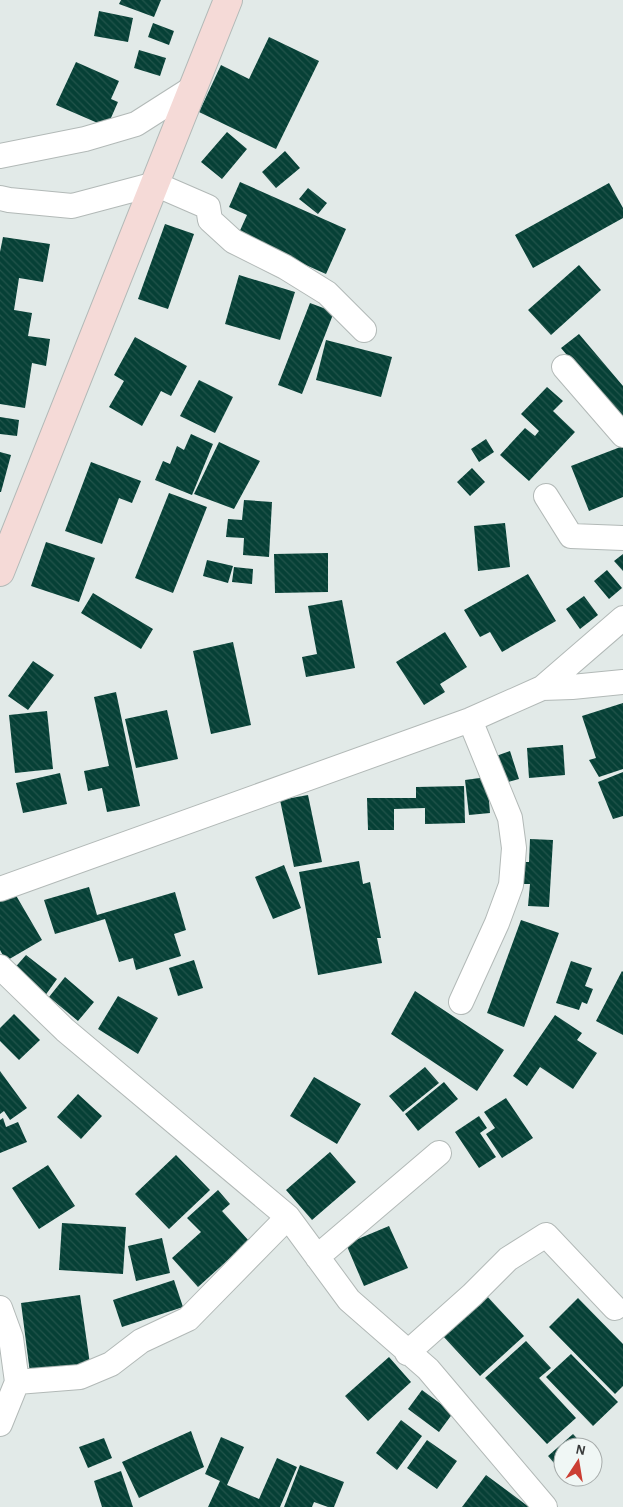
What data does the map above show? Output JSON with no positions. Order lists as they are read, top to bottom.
{
  "north": "top"
}
